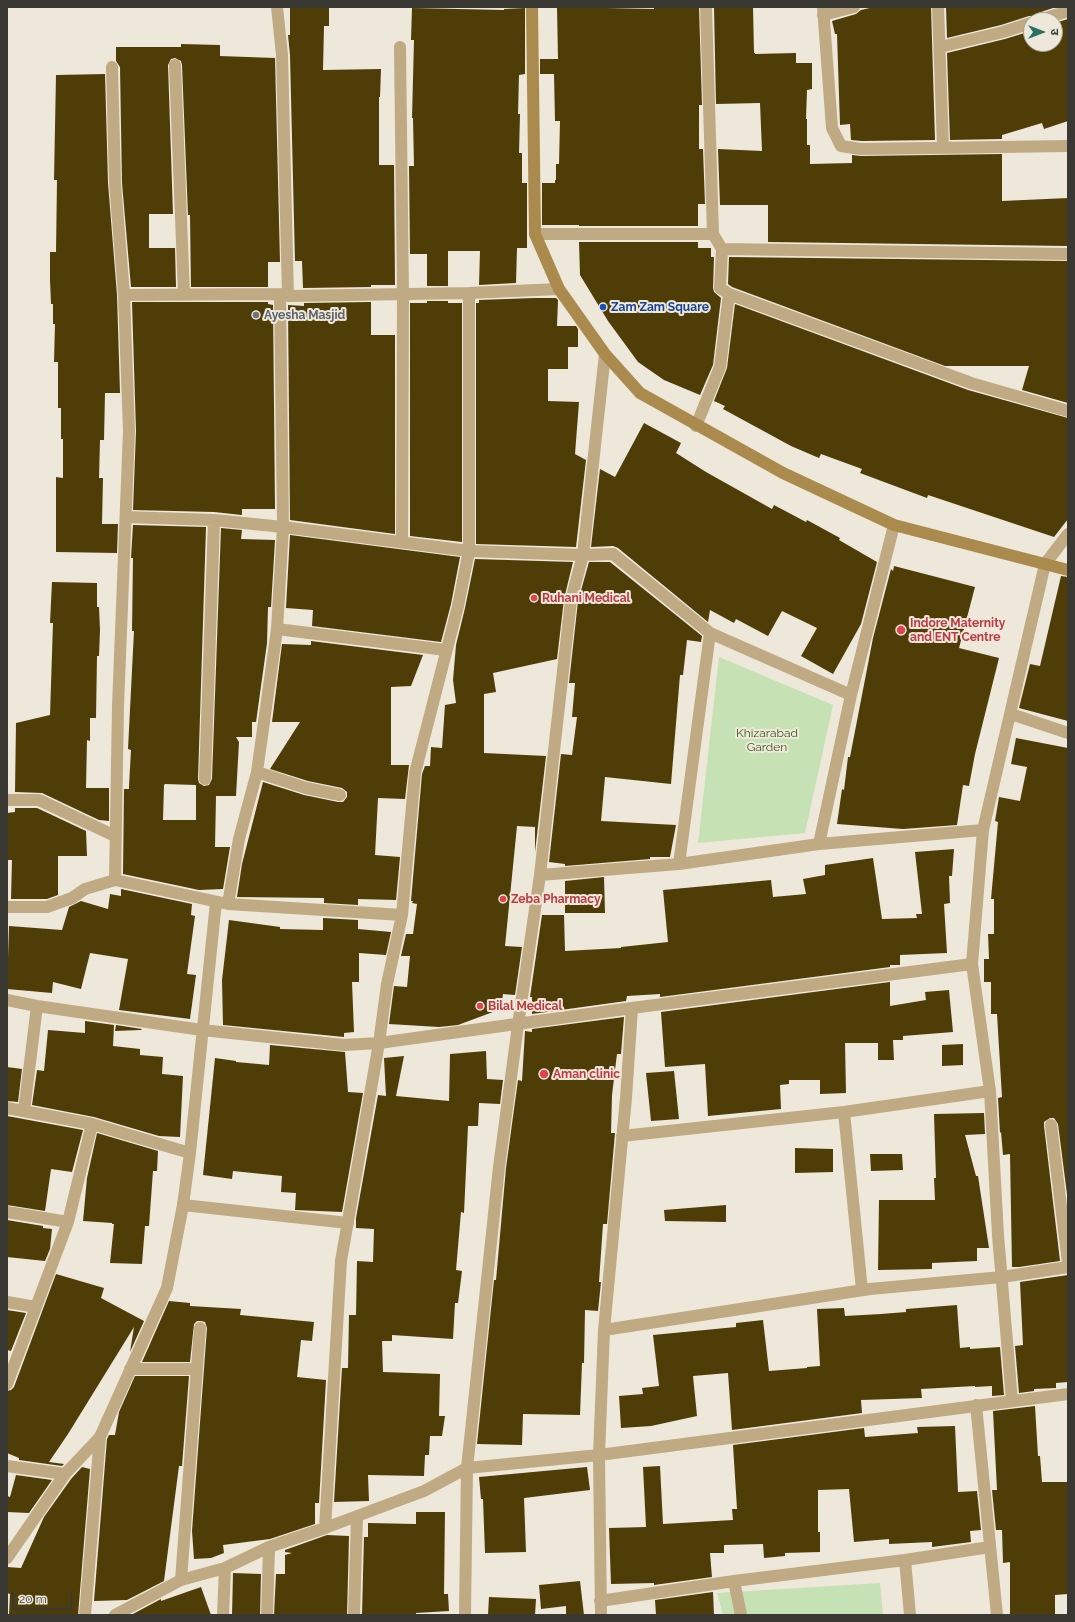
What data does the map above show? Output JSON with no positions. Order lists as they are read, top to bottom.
{
  "parks": ["Khizarabad Garden"],
  "places": [
    "Zam Zam Square",
    "Ayesha Masjid",
    "Ruhani Medical",
    "Indore Maternity and ENT Centre",
    "Zeba Pharmacy",
    "Bilal Medical",
    "Aman clinic"
  ],
  "scale_bar": "20 m",
  "north": "right"
}
